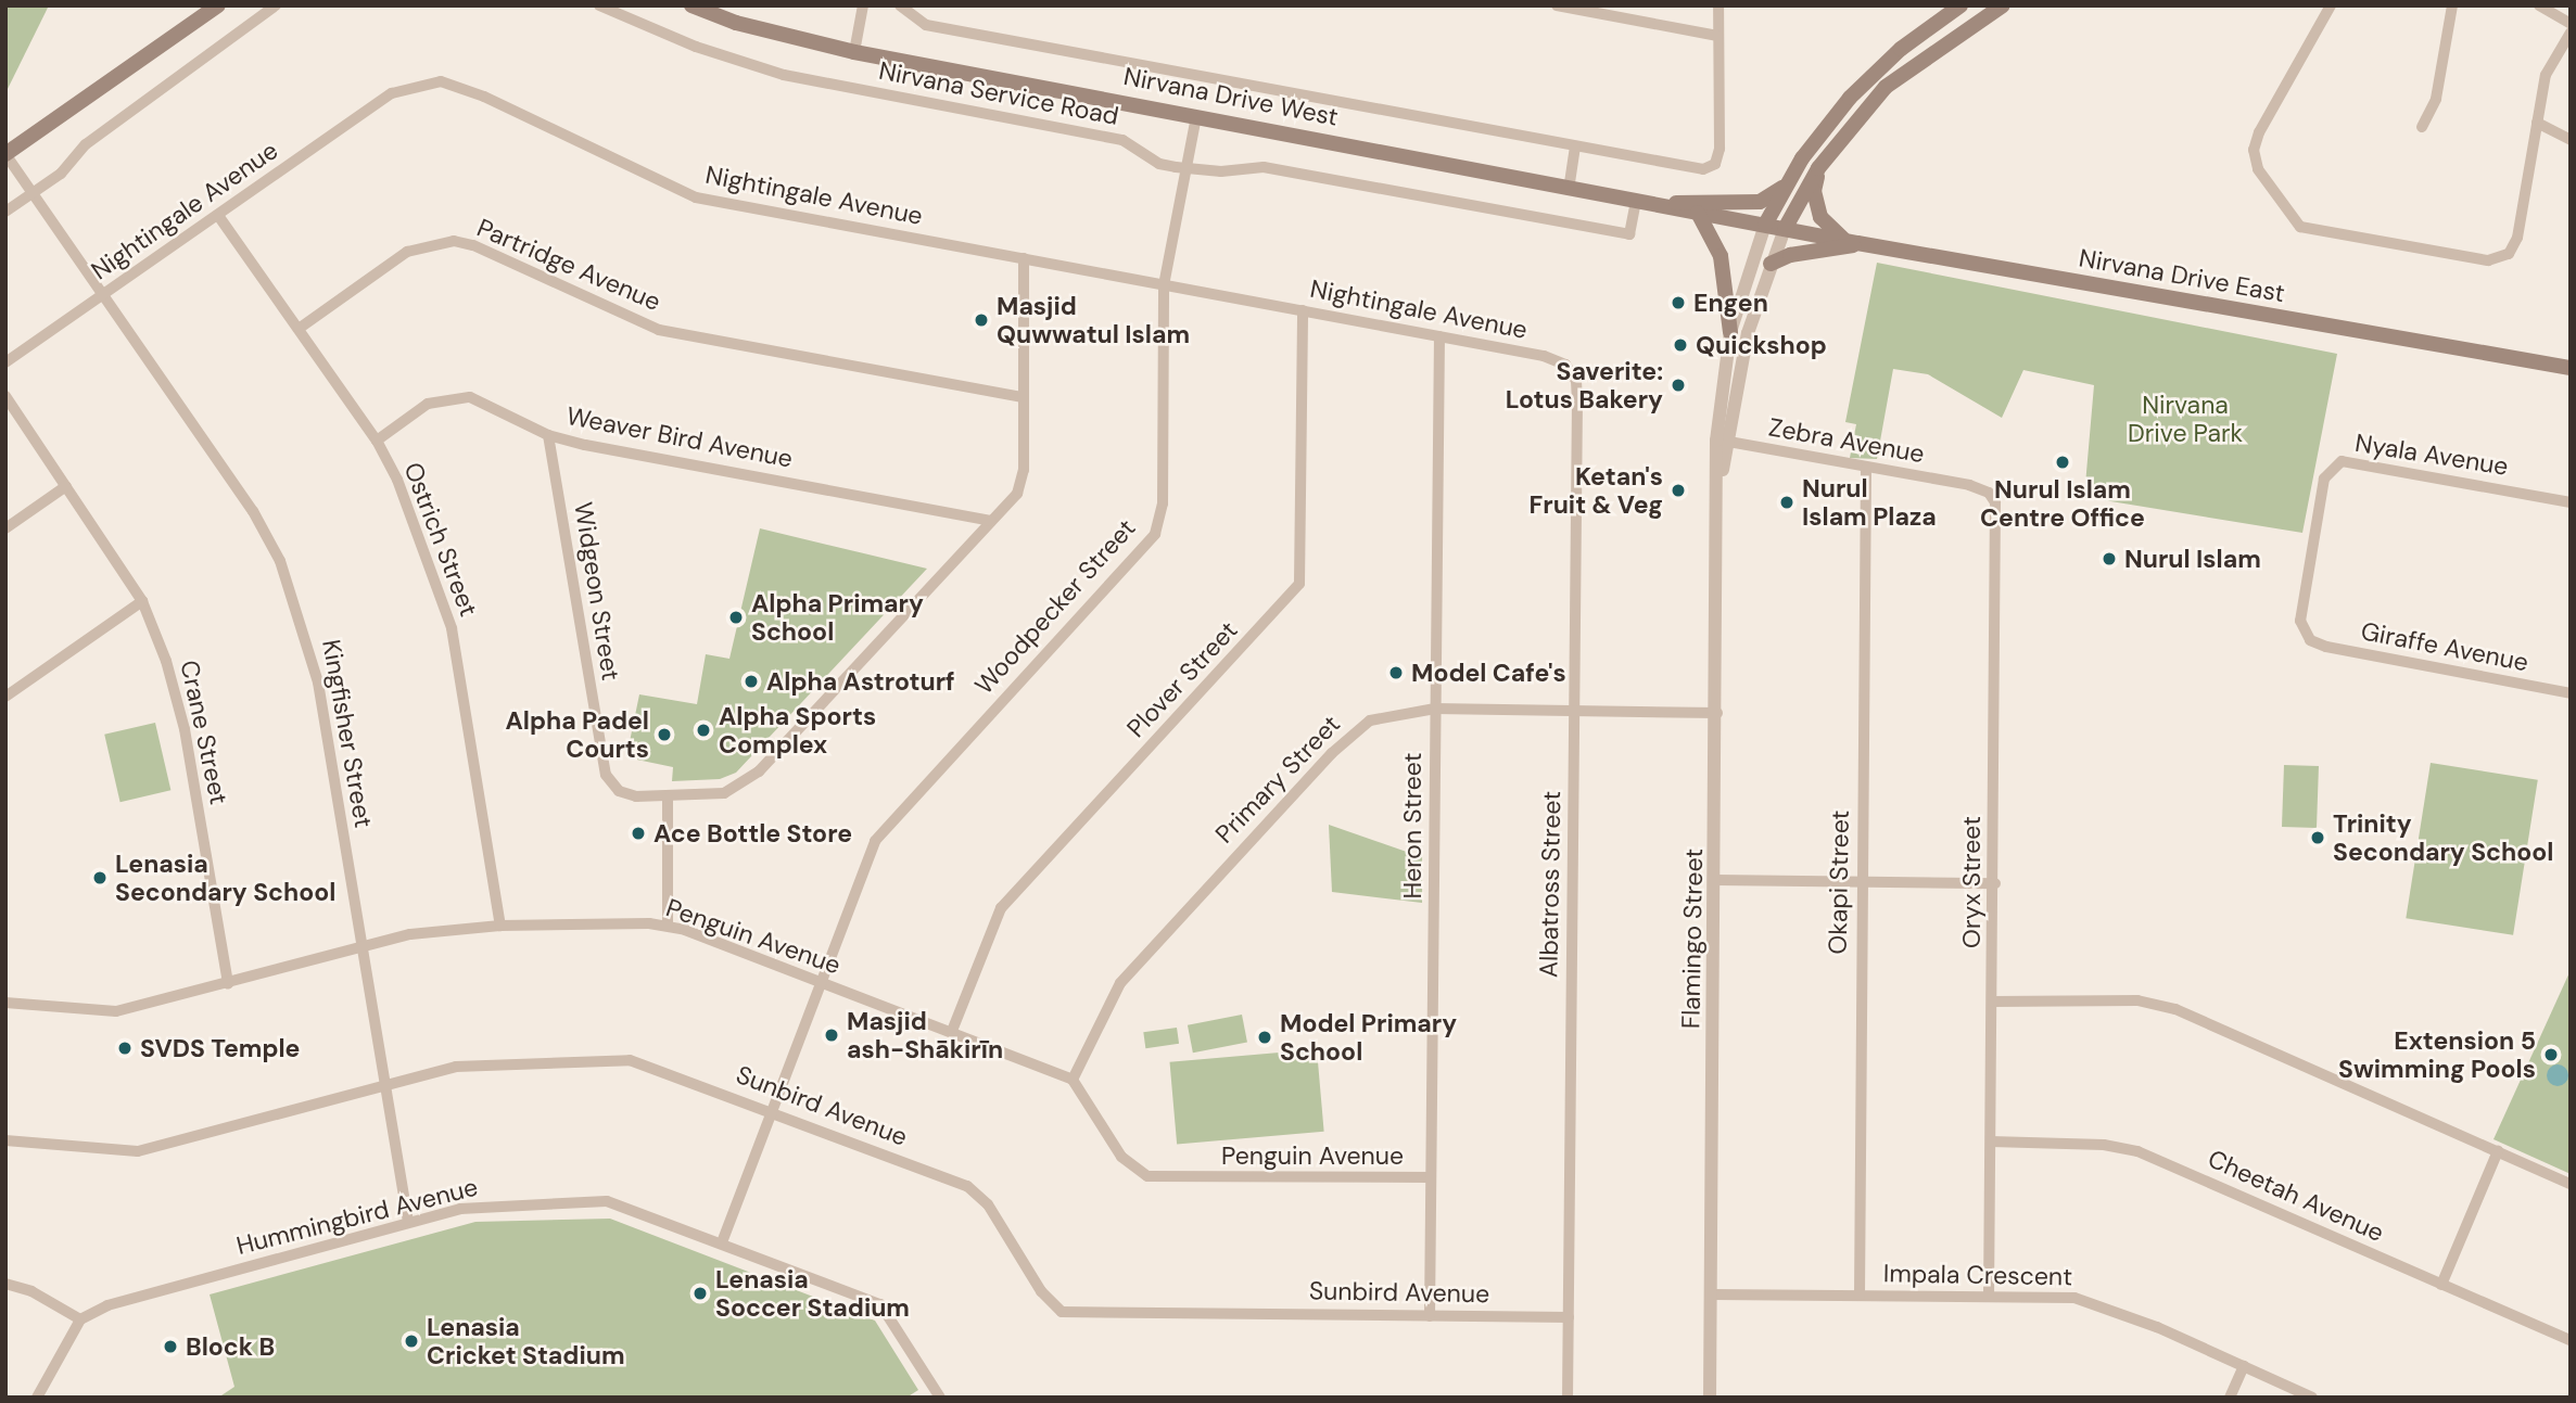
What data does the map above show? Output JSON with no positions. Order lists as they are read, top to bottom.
{
  "streets": {
    "main road": ["Nirvana Drive West", "Nirvana Drive East"],
    "street": [
      "Nirvana Service Road",
      "Nightingale Avenue",
      "Partridge Avenue",
      "Weaver Bird Avenue",
      "Zebra Avenue",
      "Nyala Avenue",
      "Ostrich Street",
      "Widgeon Street",
      "Woodpecker Street",
      "Giraffe Avenue",
      "Plover Street",
      "Crane Street",
      "Kingfisher Street",
      "Primary Street",
      "Heron Street",
      "Okapi Street",
      "Oryx Street",
      "Albatross Street",
      "Penguin Avenue",
      "Flamingo Street",
      "Sunbird Avenue",
      "Cheetah Avenue",
      "Hummingbird Avenue",
      "Impala Crescent"
    ]
  },
  "crossings": [
    ["Nirvana Service Road", "Nirvana Drive West"],
    ["Nirvana Service Road", "Woodpecker Street"],
    ["Nirvana Drive West", "Nirvana Drive East"],
    ["Nirvana Drive West", "Woodpecker Street"],
    ["Nirvana Drive West", "Flamingo Street"],
    ["Nightingale Avenue", "Ostrich Street"],
    ["Nightingale Avenue", "Widgeon Street"],
    ["Nightingale Avenue", "Woodpecker Street"],
    ["Nightingale Avenue", "Plover Street"],
    ["Nightingale Avenue", "Kingfisher Street"],
    ["Nightingale Avenue", "Heron Street"],
    ["Nightingale Avenue", "Albatross Street"],
    ["Partridge Avenue", "Ostrich Street"],
    ["Partridge Avenue", "Widgeon Street"],
    ["Nirvana Drive East", "Flamingo Street"],
    ["Weaver Bird Avenue", "Ostrich Street"],
    ["Weaver Bird Avenue", "Widgeon Street"],
    ["Zebra Avenue", "Okapi Street"],
    ["Zebra Avenue", "Oryx Street"],
    ["Zebra Avenue", "Flamingo Street"],
    ["Nyala Avenue", "Giraffe Avenue"],
    ["Ostrich Street", "Penguin Avenue"],
    ["Woodpecker Street", "Penguin Avenue"],
    ["Woodpecker Street", "Sunbird Avenue"],
    ["Woodpecker Street", "Hummingbird Avenue"],
    ["Plover Street", "Penguin Avenue"],
    ["Crane Street", "Penguin Avenue"],
    ["Kingfisher Street", "Penguin Avenue"],
    ["Kingfisher Street", "Sunbird Avenue"],
    ["Kingfisher Street", "Hummingbird Avenue"],
    ["Primary Street", "Heron Street"],
    ["Primary Street", "Albatross Street"],
    ["Primary Street", "Penguin Avenue"],
    ["Primary Street", "Flamingo Street"],
    ["Heron Street", "Penguin Avenue"],
    ["Heron Street", "Sunbird Avenue"],
    ["Okapi Street", "Impala Crescent"],
    ["Oryx Street", "Cheetah Avenue"],
    ["Oryx Street", "Impala Crescent"],
    ["Albatross Street", "Sunbird Avenue"],
    ["Flamingo Street", "Impala Crescent"]
  ],
  "parks": ["Nirvana Drive Park"],
  "places": [
    "Engen",
    "Masjid Quwwatul Islam",
    "Quickshop",
    "Saverite: Lotus Bakery",
    "Nurul Islam Centre Office",
    "Ketan's Fruit & Veg",
    "Nurul Islam Plaza",
    "Nurul Islam",
    "Alpha Primary School",
    "Model Cafe's",
    "Alpha Astroturf",
    "Alpha Sports Complex",
    "Alpha Padel Courts",
    "Ace Bottle Store",
    "Trinity Secondary School",
    "Lenasia Secondary School",
    "Masjid ash-Shākirīn",
    "Model Primary School",
    "SVDS Temple",
    "Extension 5 Swimming Pools",
    "Lenasia Soccer Stadium",
    "Lenasia Cricket Stadium",
    "Block B"
  ]
}
